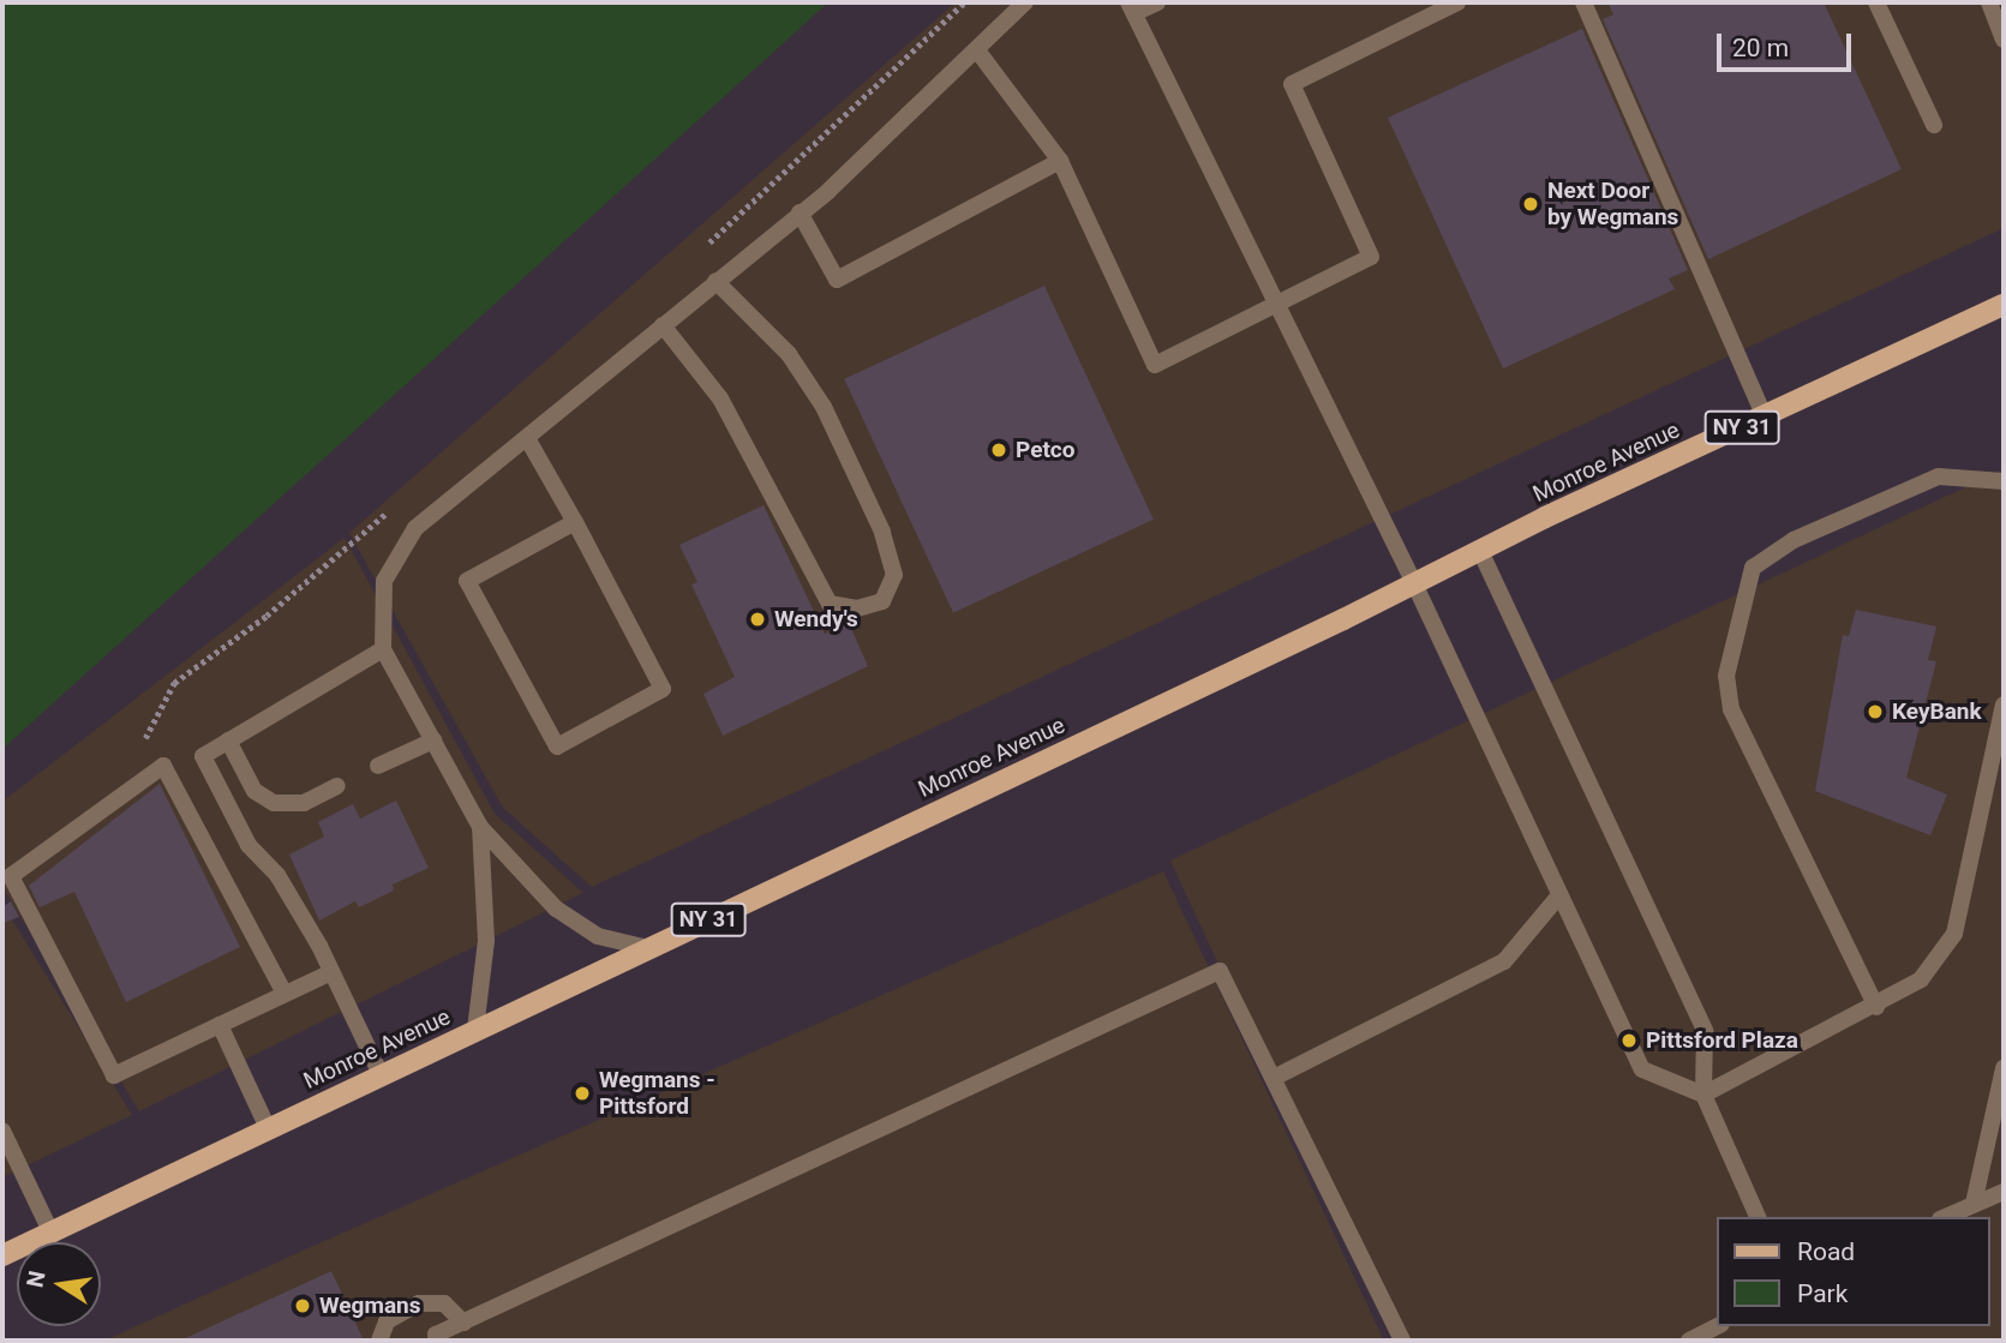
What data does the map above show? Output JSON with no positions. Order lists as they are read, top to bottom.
{
  "streets": {
    "main road": ["NY 31", "Monroe Avenue"]
  },
  "places": [
    "Next Door by Wegmans",
    "Petco",
    "Wendy's",
    "KeyBank",
    "Pittsford Plaza",
    "Wegmans - Pittsford",
    "Wegmans"
  ],
  "legend": ["Road", "Park"],
  "scale_bar": "20 m",
  "north": "left"
}
